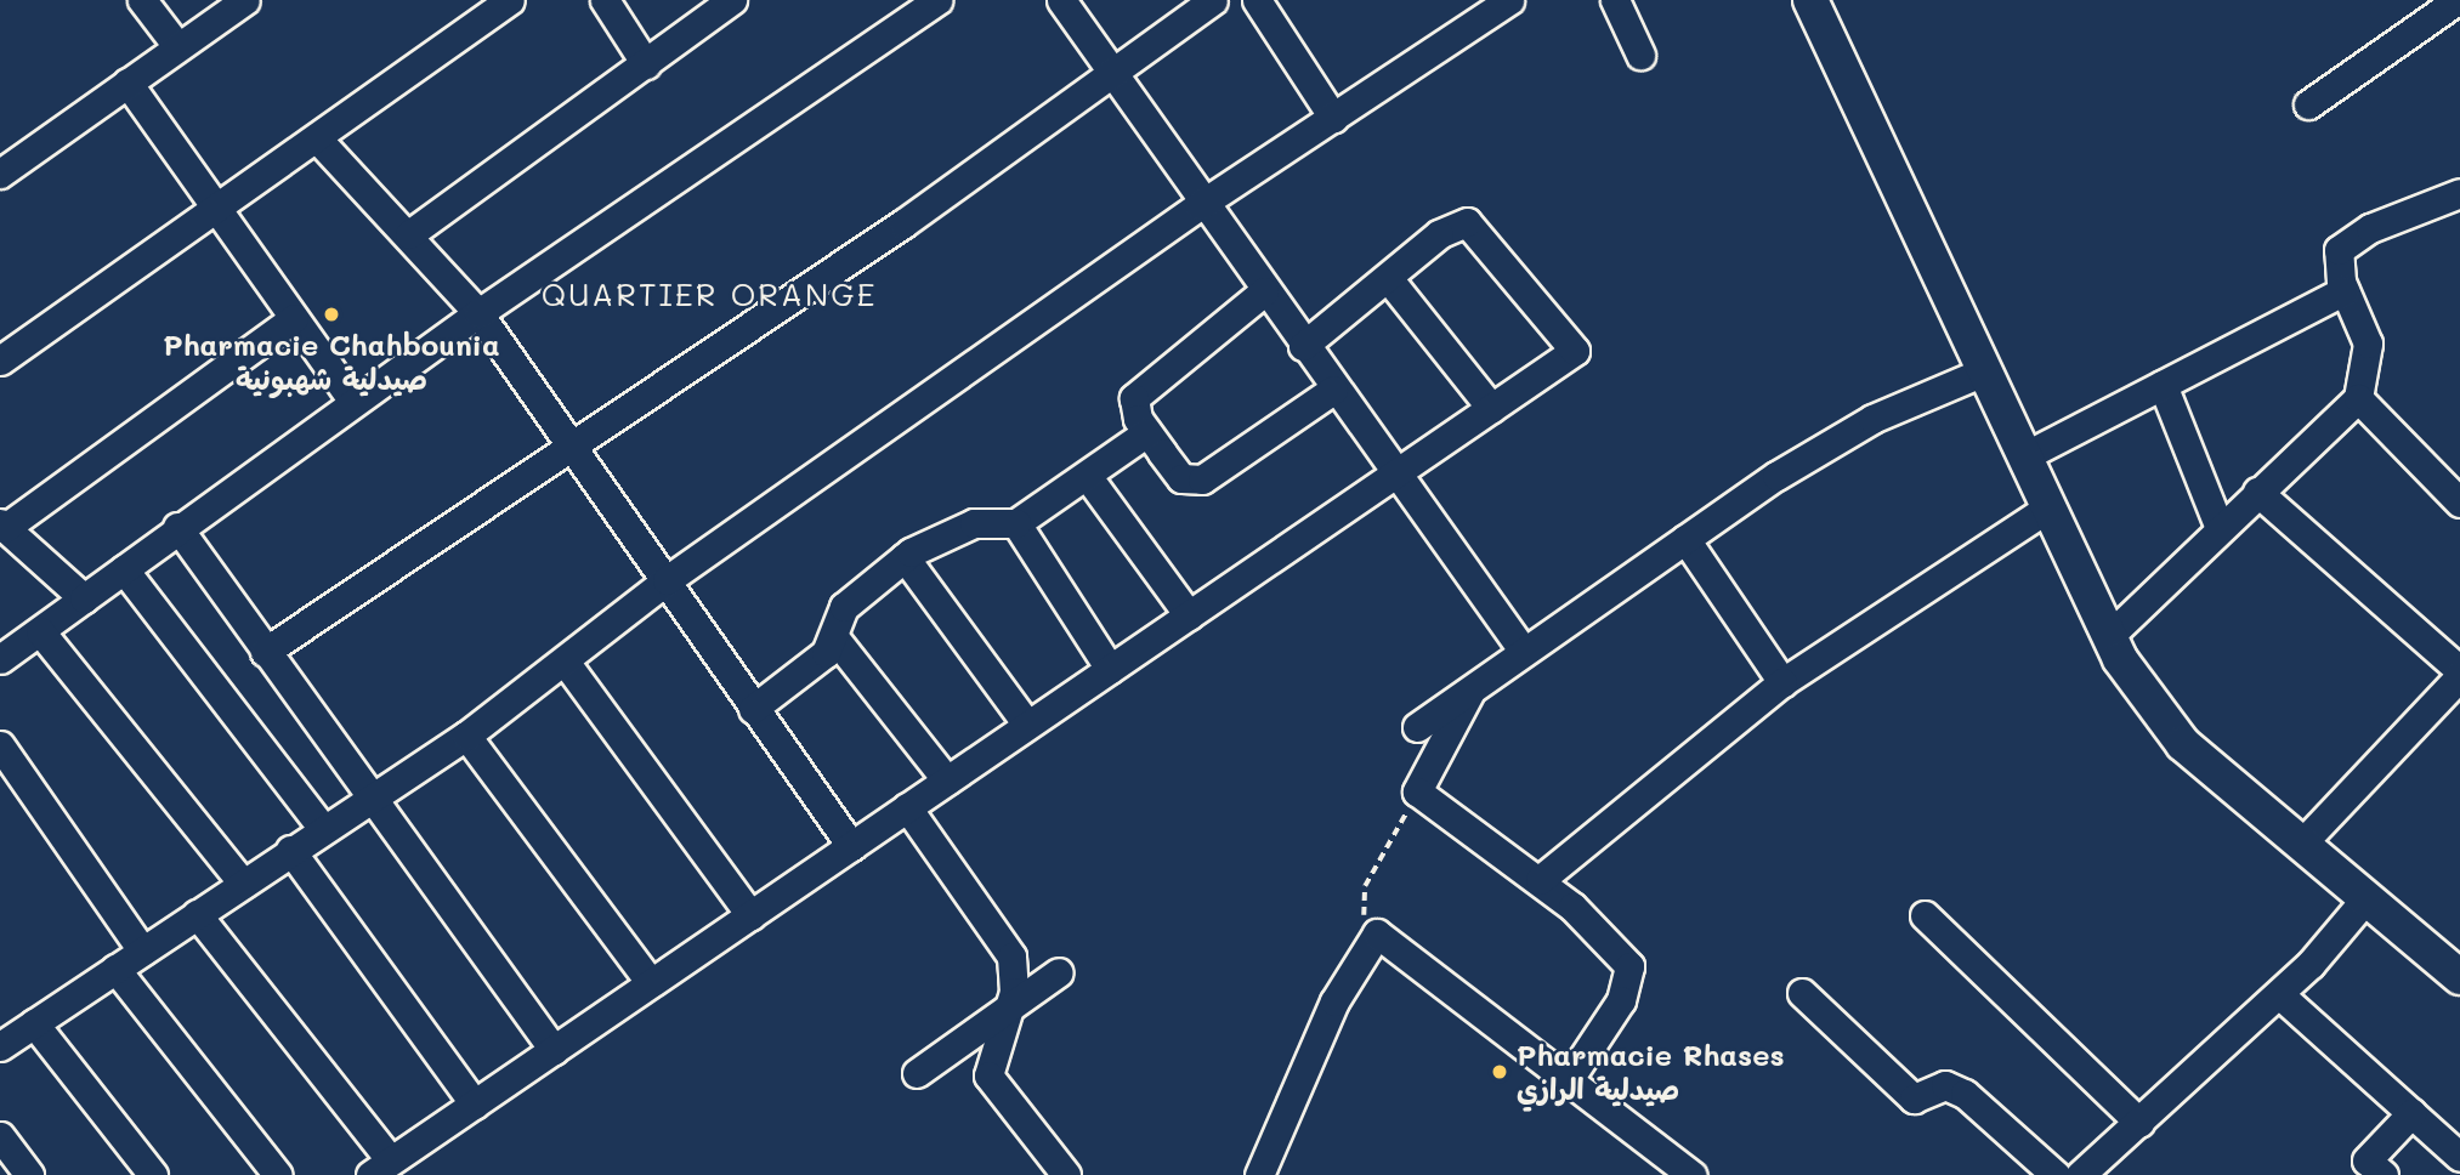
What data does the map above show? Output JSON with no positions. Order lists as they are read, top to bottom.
{
  "districts": ["QUARTIER ORANGE"],
  "places": ["Pharmacie Chahbounia صيدلية شهبونية", "Pharmacie Rhases صيدلية الرازي"]
}
